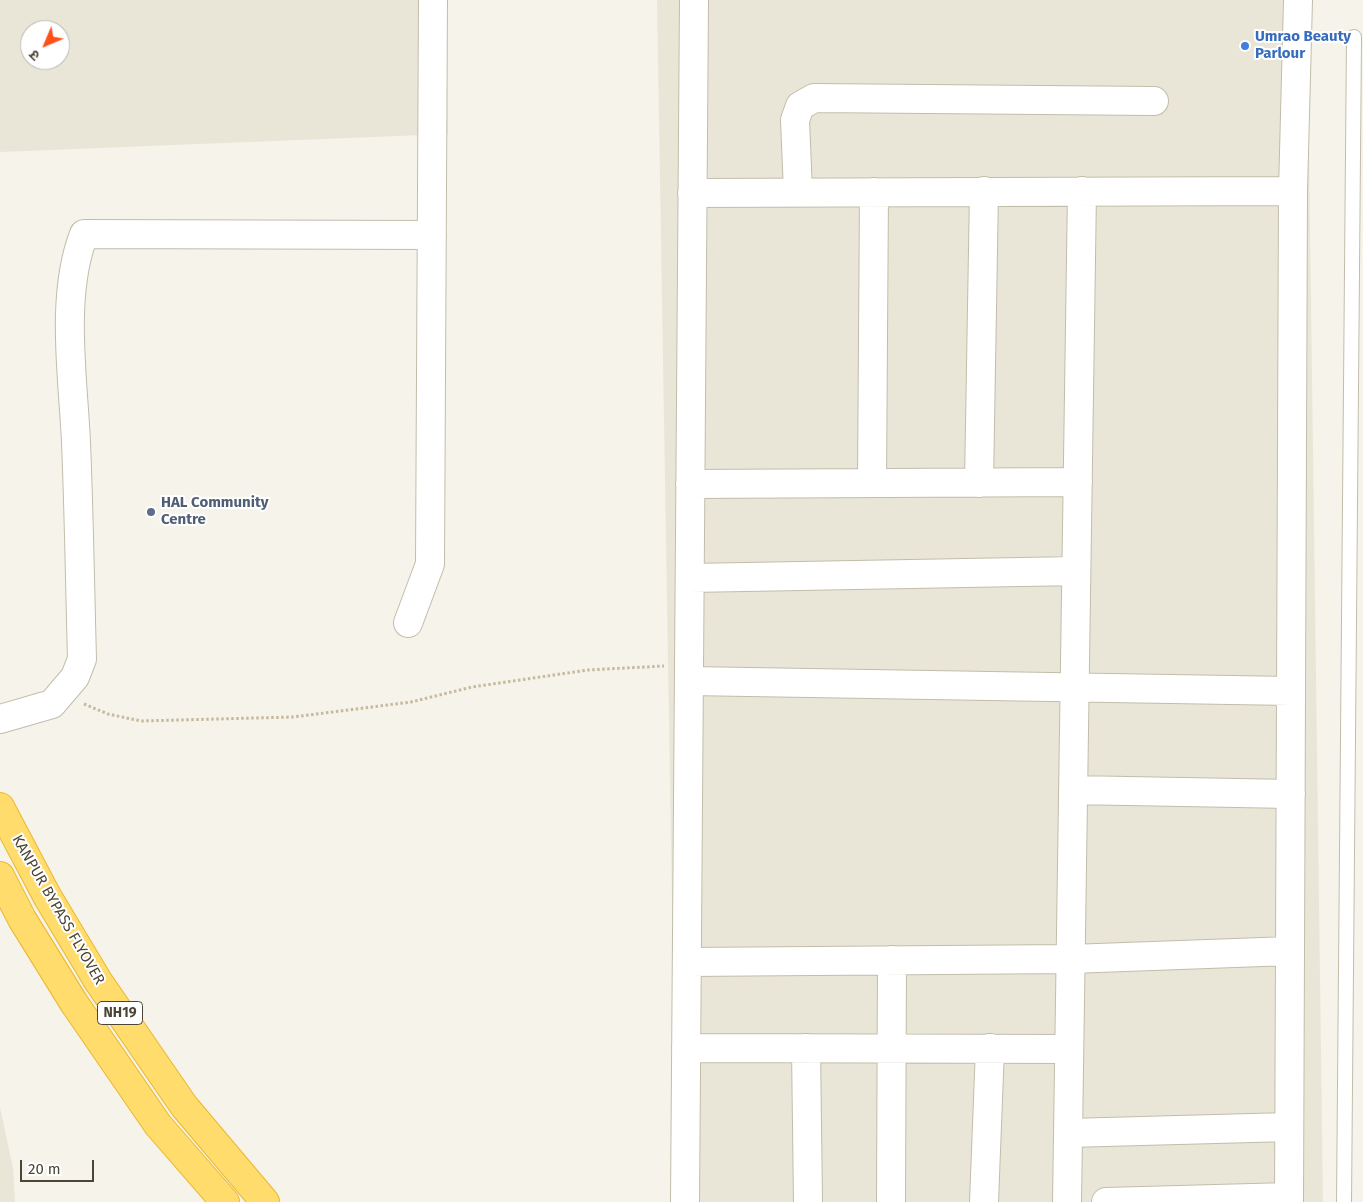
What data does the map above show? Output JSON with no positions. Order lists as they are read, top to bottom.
{
  "streets": {
    "highway": ["KANPUR BYPASS FLYOVER", "NH19"]
  },
  "places": ["Umrao Beauty Parlour", "HAL Community Centre"],
  "scale_bar": "20 m",
  "north": "bottom left"
}
